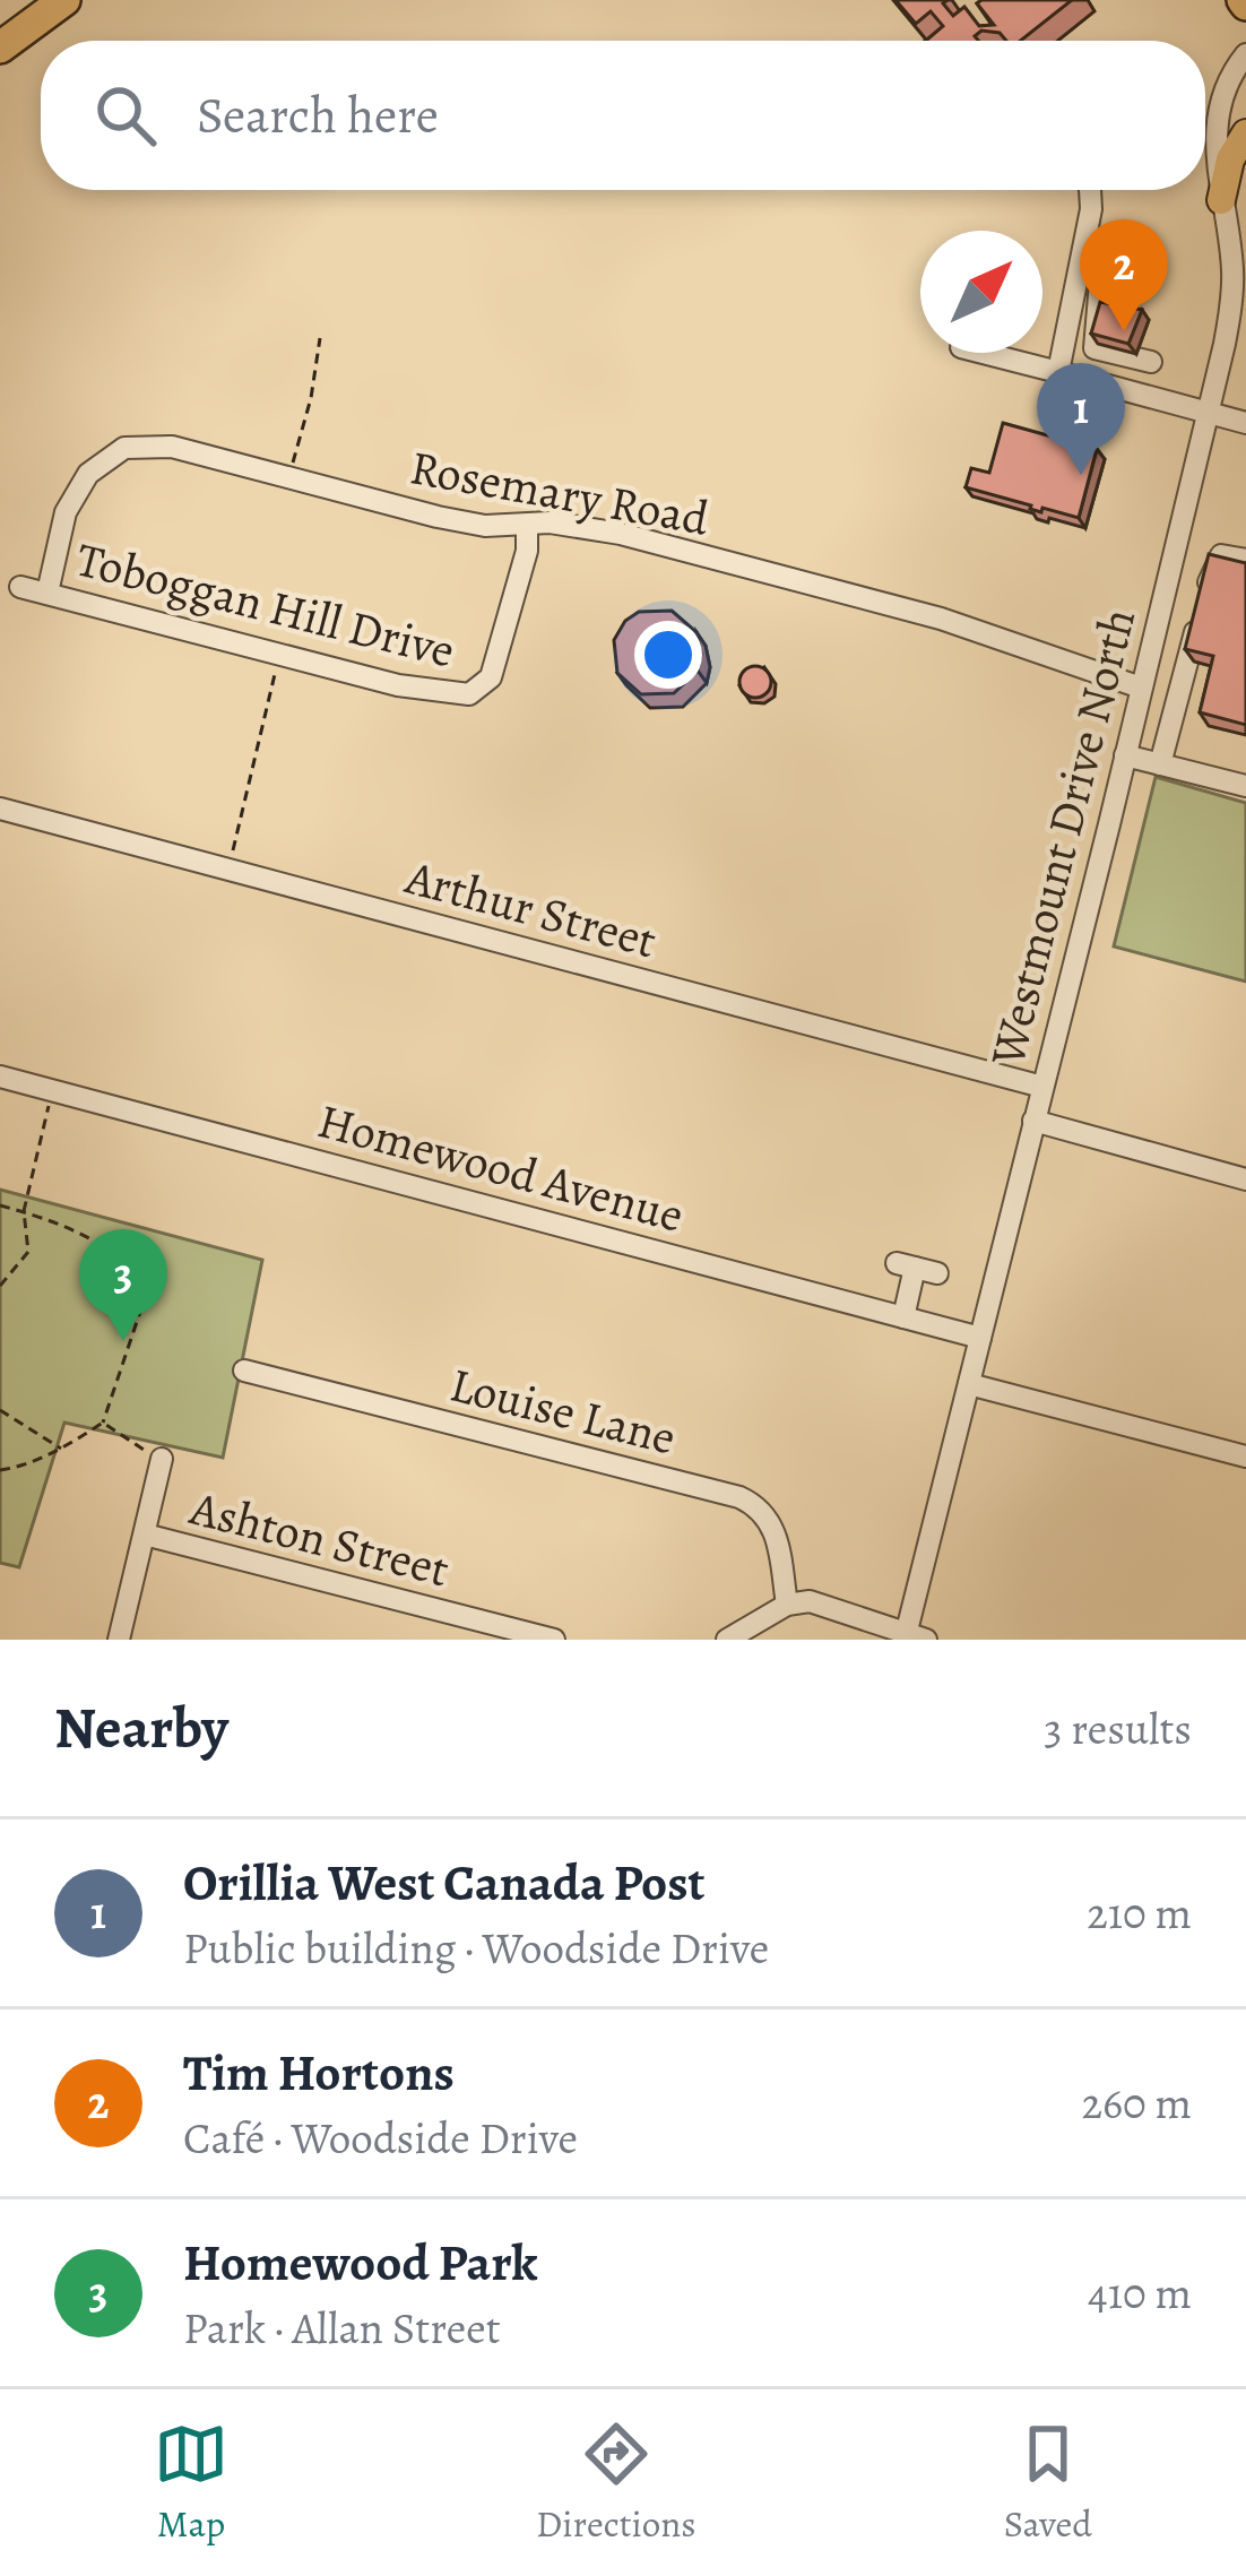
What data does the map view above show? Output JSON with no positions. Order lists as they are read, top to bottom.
{
  "streets": {
    "street": [
      "Rosemary Road",
      "Toboggan Hill Drive",
      "Westmount Drive North",
      "Arthur Street",
      "Homewood Avenue",
      "Louise Lane",
      "Ashton Street"
    ]
  },
  "crossings": [
    ["Rosemary Road", "Toboggan Hill Drive"],
    ["Rosemary Road", "Westmount Drive North"],
    ["Westmount Drive North", "Arthur Street"],
    ["Westmount Drive North", "Homewood Avenue"]
  ],
  "north": "top right",
  "page": {
    "search": "Search here",
    "pins": ["2", "1", "3"],
    "heading": ["Nearby", "3 results"],
    "list": [
      {
        "mark": "1",
        "name": "Orillia West Canada Post",
        "note": "Public building · Woodside Drive",
        "value": "210 m"
      },
      {
        "mark": "2",
        "name": "Tim Hortons",
        "note": "Café · Woodside Drive",
        "value": "260 m"
      },
      {
        "mark": "3",
        "name": "Homewood Park",
        "note": "Park · Allan Street",
        "value": "410 m"
      }
    ],
    "nav": ["Map", "Directions", "Saved"]
  }
}
